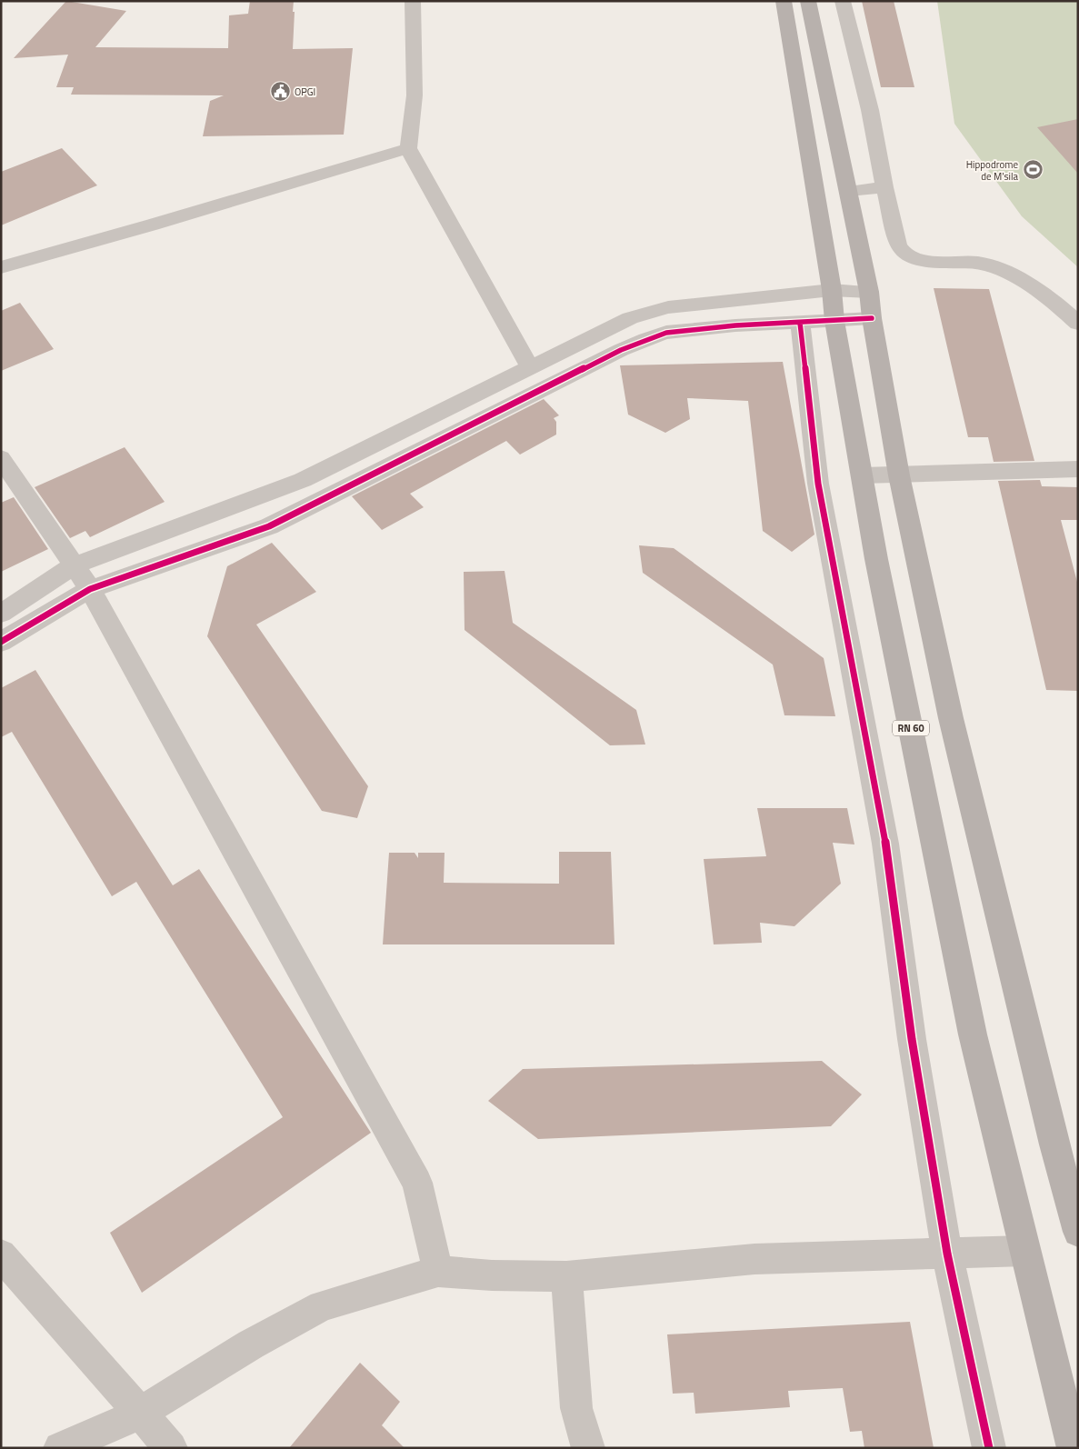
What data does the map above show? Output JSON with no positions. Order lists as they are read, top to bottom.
{
  "streets": {
    "main road": ["RN 60"]
  },
  "places": {
    "public building": ["OPGI"],
    "sports": ["Hippodrome de M'sila"]
  }
}
